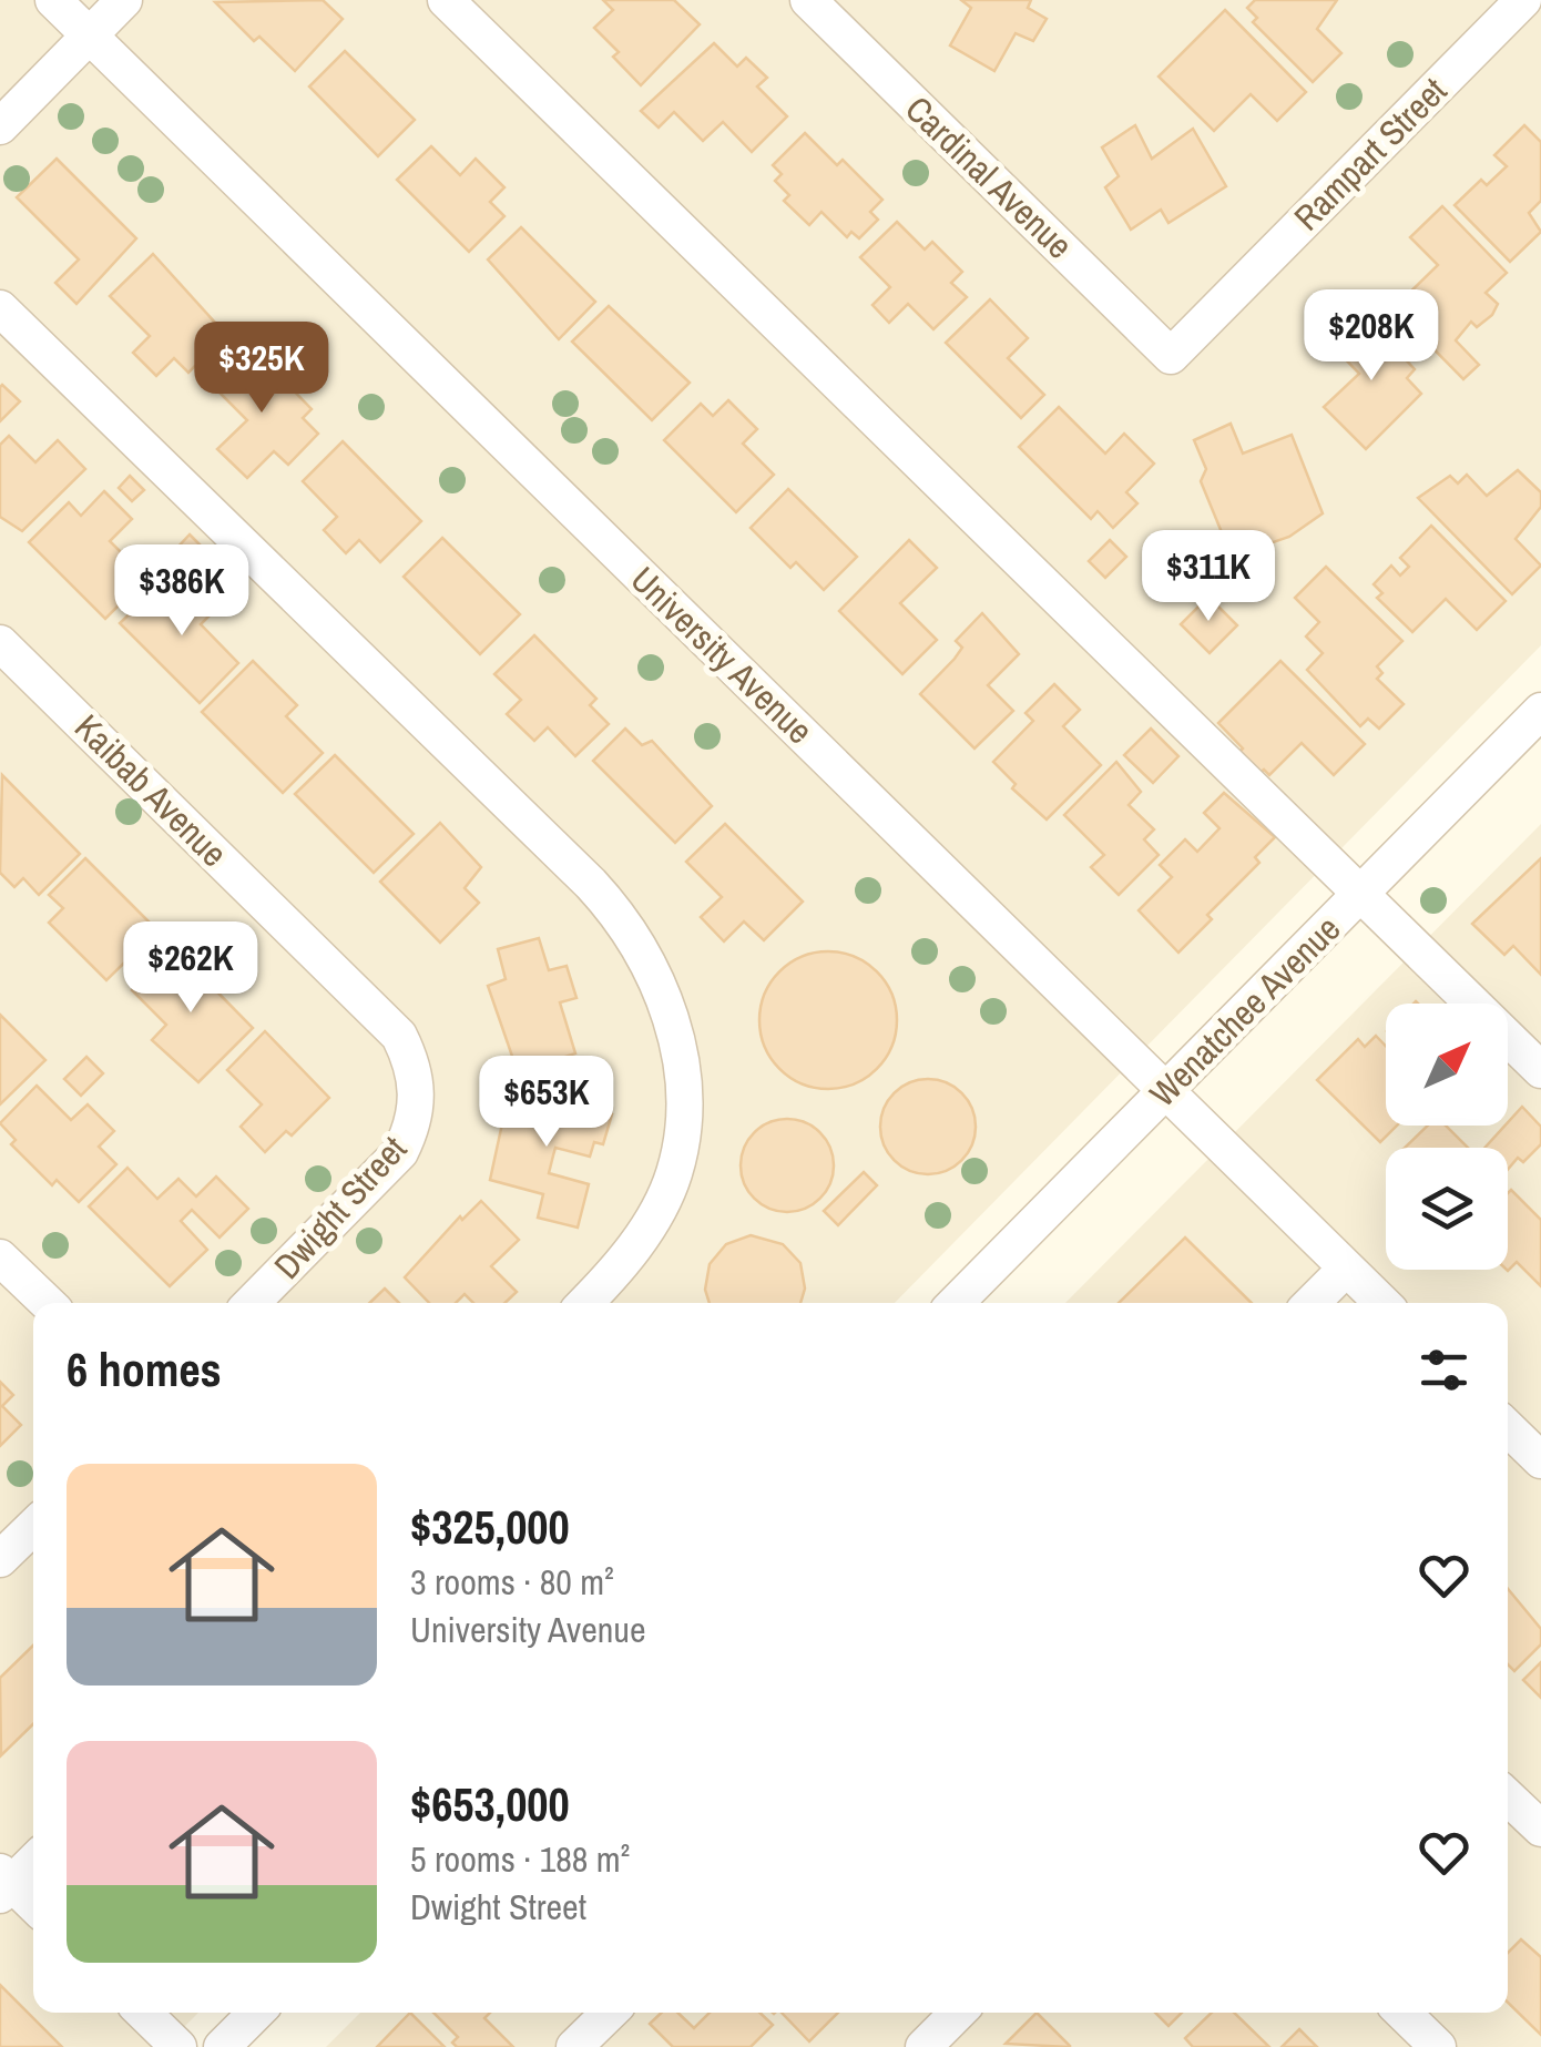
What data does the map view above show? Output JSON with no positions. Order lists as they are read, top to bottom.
{
  "streets": {
    "street": [
      "Rampart Street",
      "Cardinal Avenue",
      "University Avenue",
      "Kaibab Avenue",
      "Wenatchee Avenue",
      "Dwight Street"
    ]
  },
  "crossings": [
    ["Rampart Street", "Cardinal Avenue"],
    ["University Avenue", "Wenatchee Avenue"],
    ["Kaibab Avenue", "Dwight Street"]
  ],
  "north": "top right",
  "page": {
    "price": [
      "$208K",
      "$325K",
      "$311K",
      "$386K",
      "$262K",
      "$653K"
    ],
    "heading": "6 homes",
    "list": [
      {
        "name": "$325,000",
        "note": "3 rooms · 80 m² · University Avenue"
      },
      {
        "name": "$653,000",
        "note": "5 rooms · 188 m² · Dwight Street"
      }
    ]
  }
}
